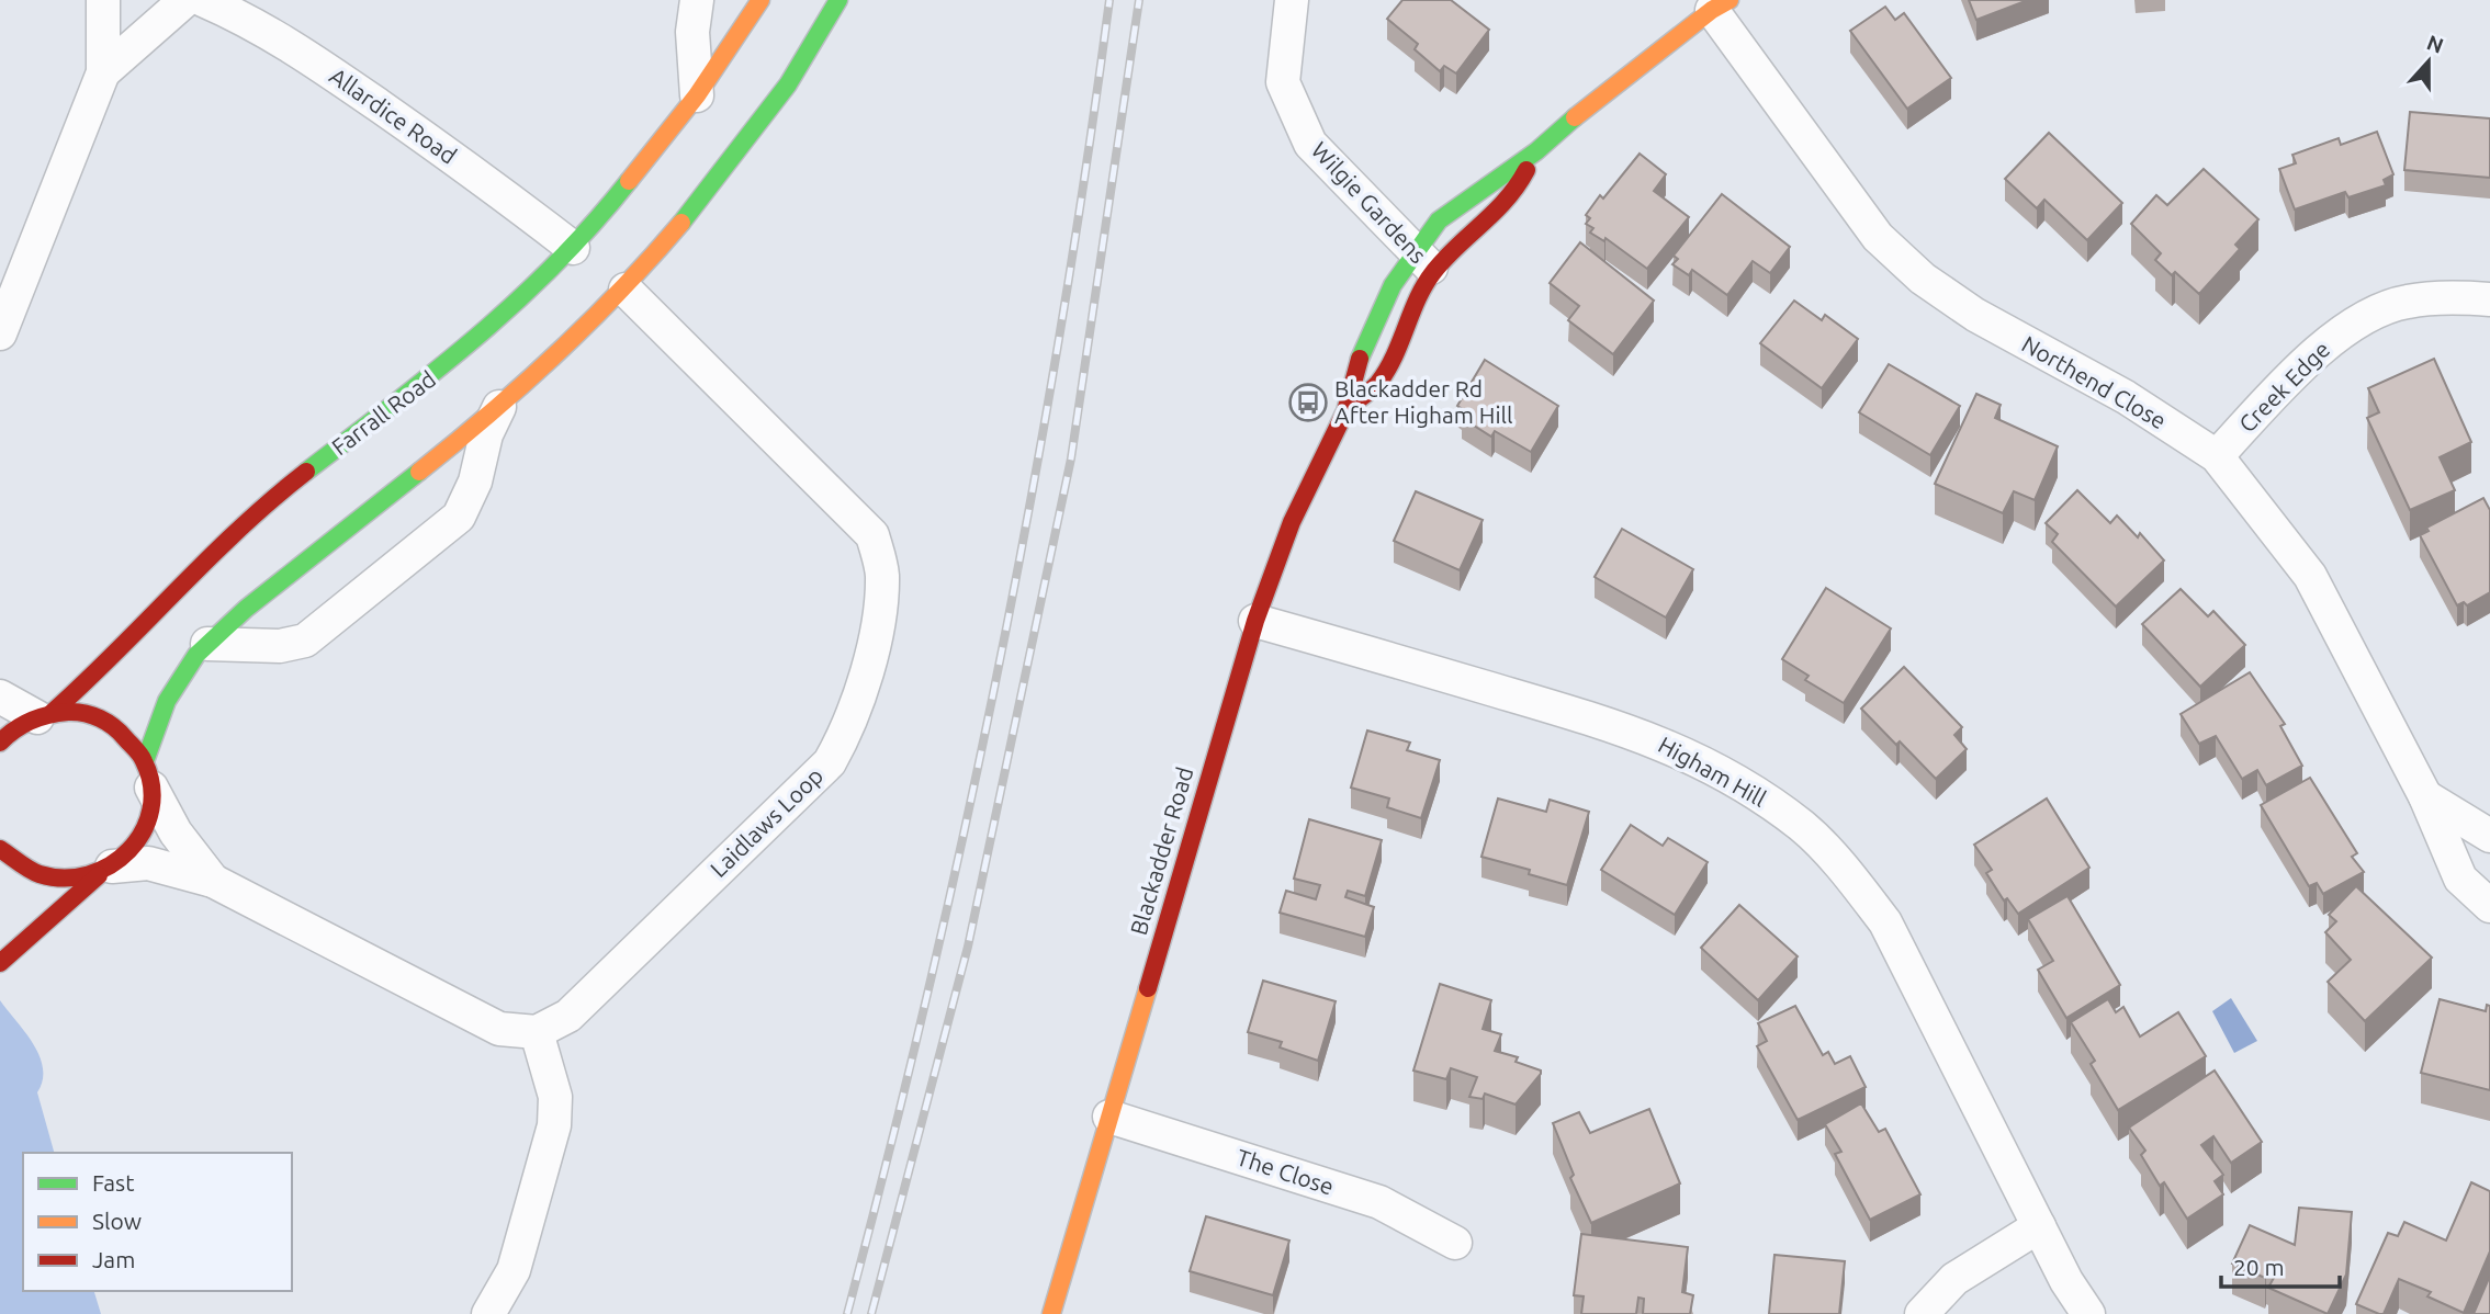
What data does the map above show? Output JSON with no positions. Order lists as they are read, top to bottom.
{
  "streets": {
    "main road": ["Farrall Road", "Blackadder Road"],
    "street": [
      "Allardice Road",
      "Wilgie Gardens",
      "Northend Close",
      "Creek Edge",
      "Higham Hill",
      "Laidlaws Loop",
      "The Close"
    ]
  },
  "crossings": [
    ["Allardice Road", "Farrall Road"],
    ["Wilgie Gardens", "Blackadder Road"],
    ["Northend Close", "Creek Edge"],
    ["Northend Close", "Blackadder Road"],
    ["Higham Hill", "Blackadder Road"],
    ["Blackadder Road", "The Close"]
  ],
  "places": {
    "bus stop": ["Blackadder Rd After Higham Hill"]
  },
  "legend": ["Fast", "Slow", "Jam"],
  "scale_bar": "20 m",
  "north": "top"
}
